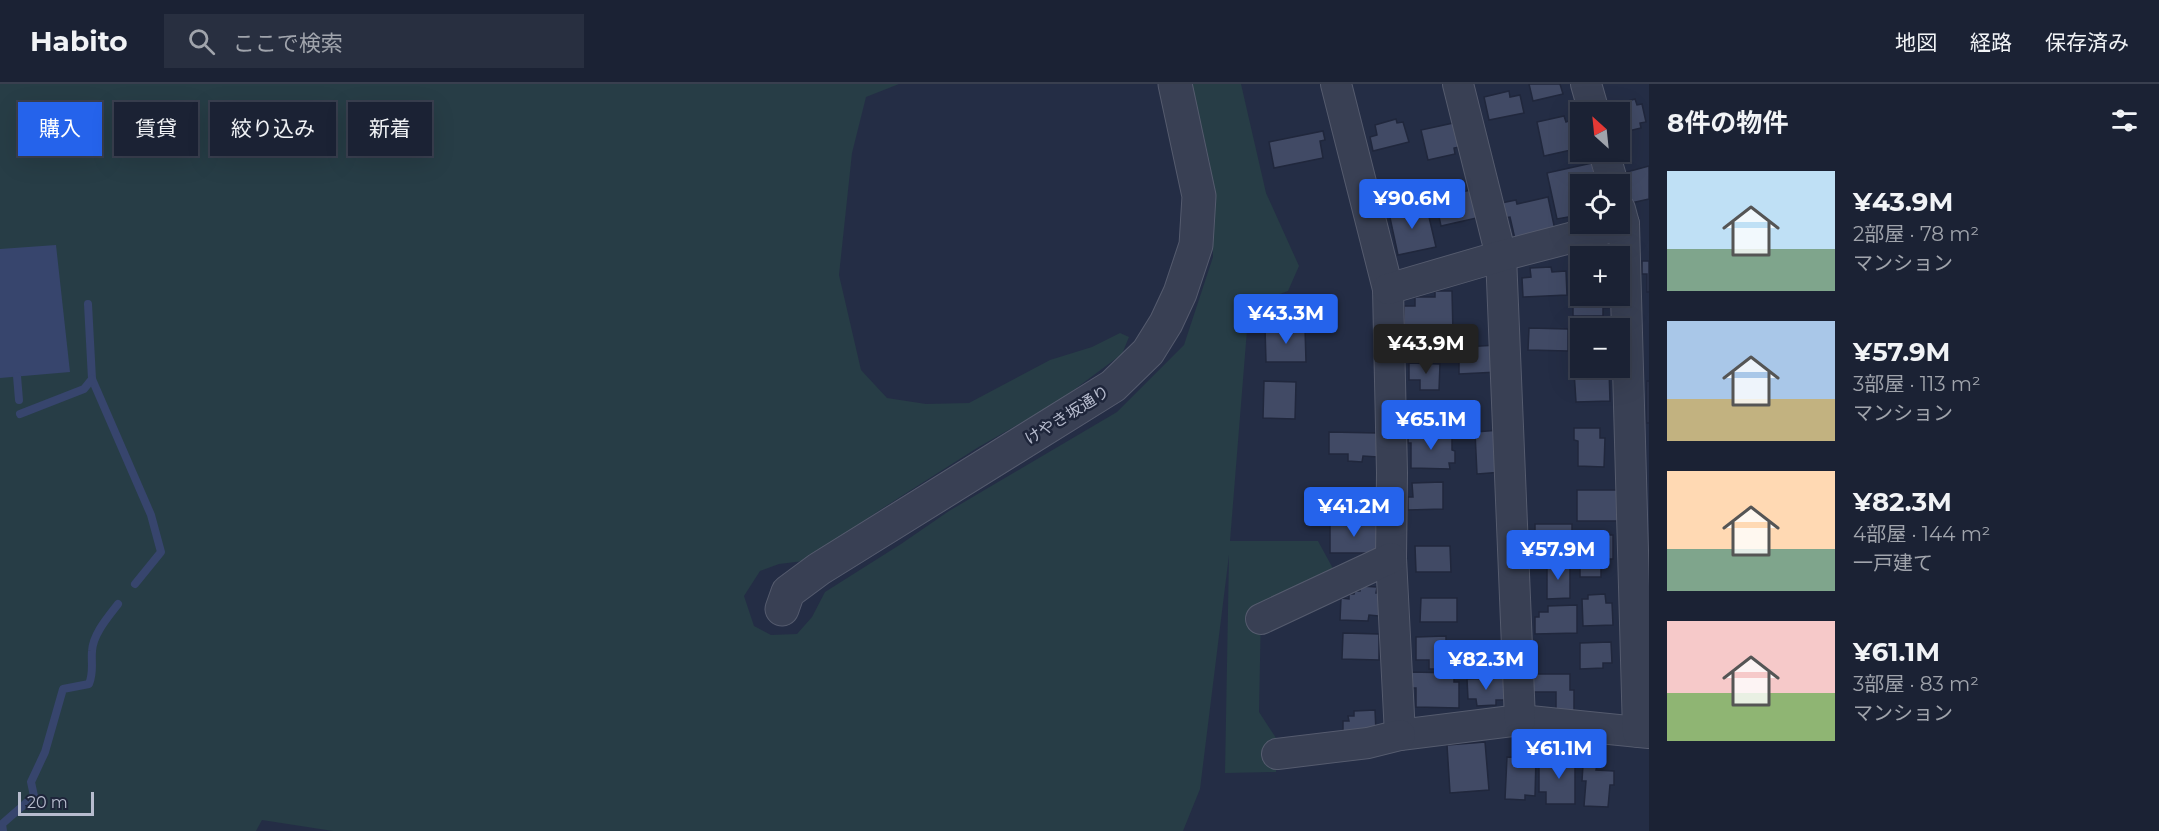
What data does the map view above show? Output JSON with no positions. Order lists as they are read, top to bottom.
{
  "streets": {
    "street": ["けやき坂通り"]
  },
  "scale_bar": "20 m",
  "north": "top left",
  "page": {
    "header": "Habito",
    "search": "ここで検索",
    "nav": ["地図", "経路", "保存済み"],
    "heading": "8件の物件",
    "map_buttons": ["+", "−"],
    "chip": [
      "購入",
      "賃貸",
      "絞り込み",
      "新着"
    ],
    "list": [
      {
        "name": "¥43.9M",
        "note": "2部屋 · 78 m² · マンション"
      },
      {
        "name": "¥57.9M",
        "note": "3部屋 · 113 m² · マンション"
      },
      {
        "name": "¥82.3M",
        "note": "4部屋 · 144 m² · 一戸建て"
      },
      {
        "name": "¥61.1M",
        "note": "3部屋 · 83 m² · マンション"
      }
    ],
    "price": [
      "¥90.6M",
      "¥43.3M",
      "¥43.9M",
      "¥65.1M",
      "¥41.2M",
      "¥57.9M",
      "¥82.3M",
      "¥61.1M"
    ],
    "scale": "20 m"
  }
}
